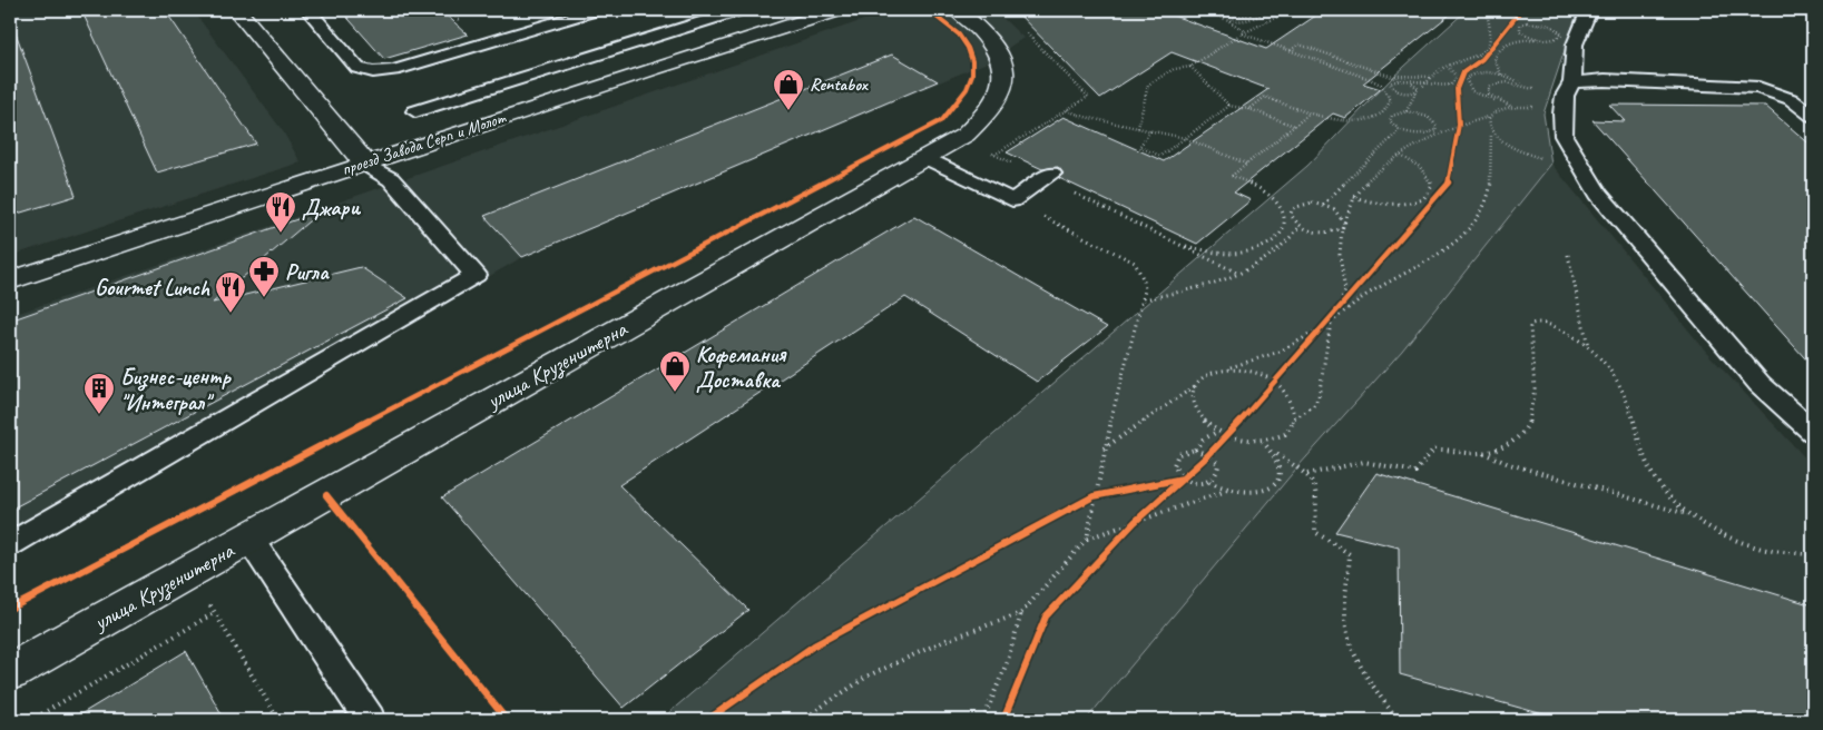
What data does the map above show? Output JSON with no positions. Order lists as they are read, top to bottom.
{
  "streets": {
    "street": ["проезд Завода Серп и Молот", "улица Крузенштерна"]
  },
  "places": {
    "shop": ["Rentabox", "Кофемания Доставка"],
    "restaurant": ["Джари", "Gourmet Lunch"],
    "pharmacy": ["Ригла"],
    "building": ["Бизнес-центр \"Интеграл\""]
  }
}
